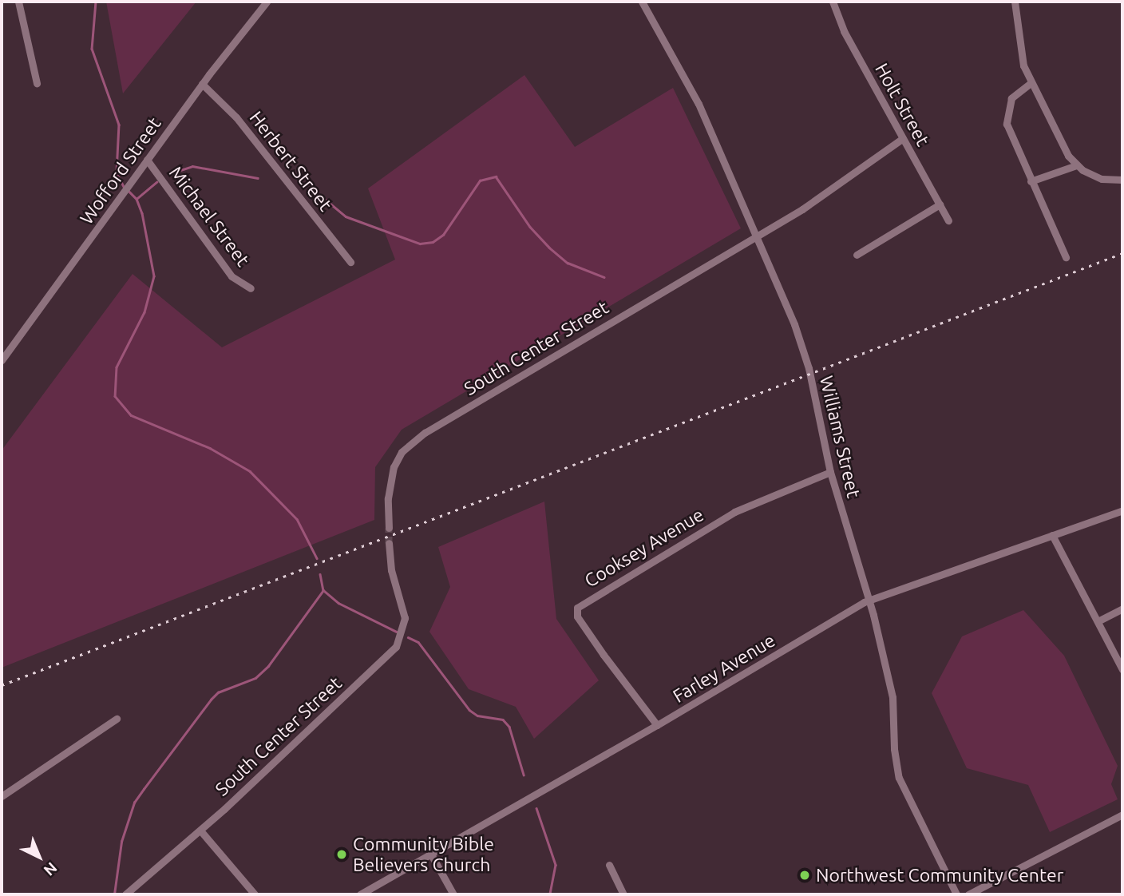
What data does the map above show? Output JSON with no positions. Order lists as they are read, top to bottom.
{
  "streets": {
    "street": [
      "Holt Street",
      "Herbert Street",
      "Wofford Street",
      "Michael Street",
      "South Center Street",
      "Williams Street",
      "Cooksey Avenue",
      "Farley Avenue"
    ]
  },
  "crossings": [
    ["Holt Street", "South Center Street"],
    ["Herbert Street", "Wofford Street"],
    ["Wofford Street", "Michael Street"],
    ["South Center Street", "Williams Street"],
    ["Williams Street", "Cooksey Avenue"],
    ["Williams Street", "Farley Avenue"],
    ["Cooksey Avenue", "Farley Avenue"]
  ],
  "places": ["Community Bible Believers Church", "Northwest Community Center"],
  "north": "bottom right"
}
